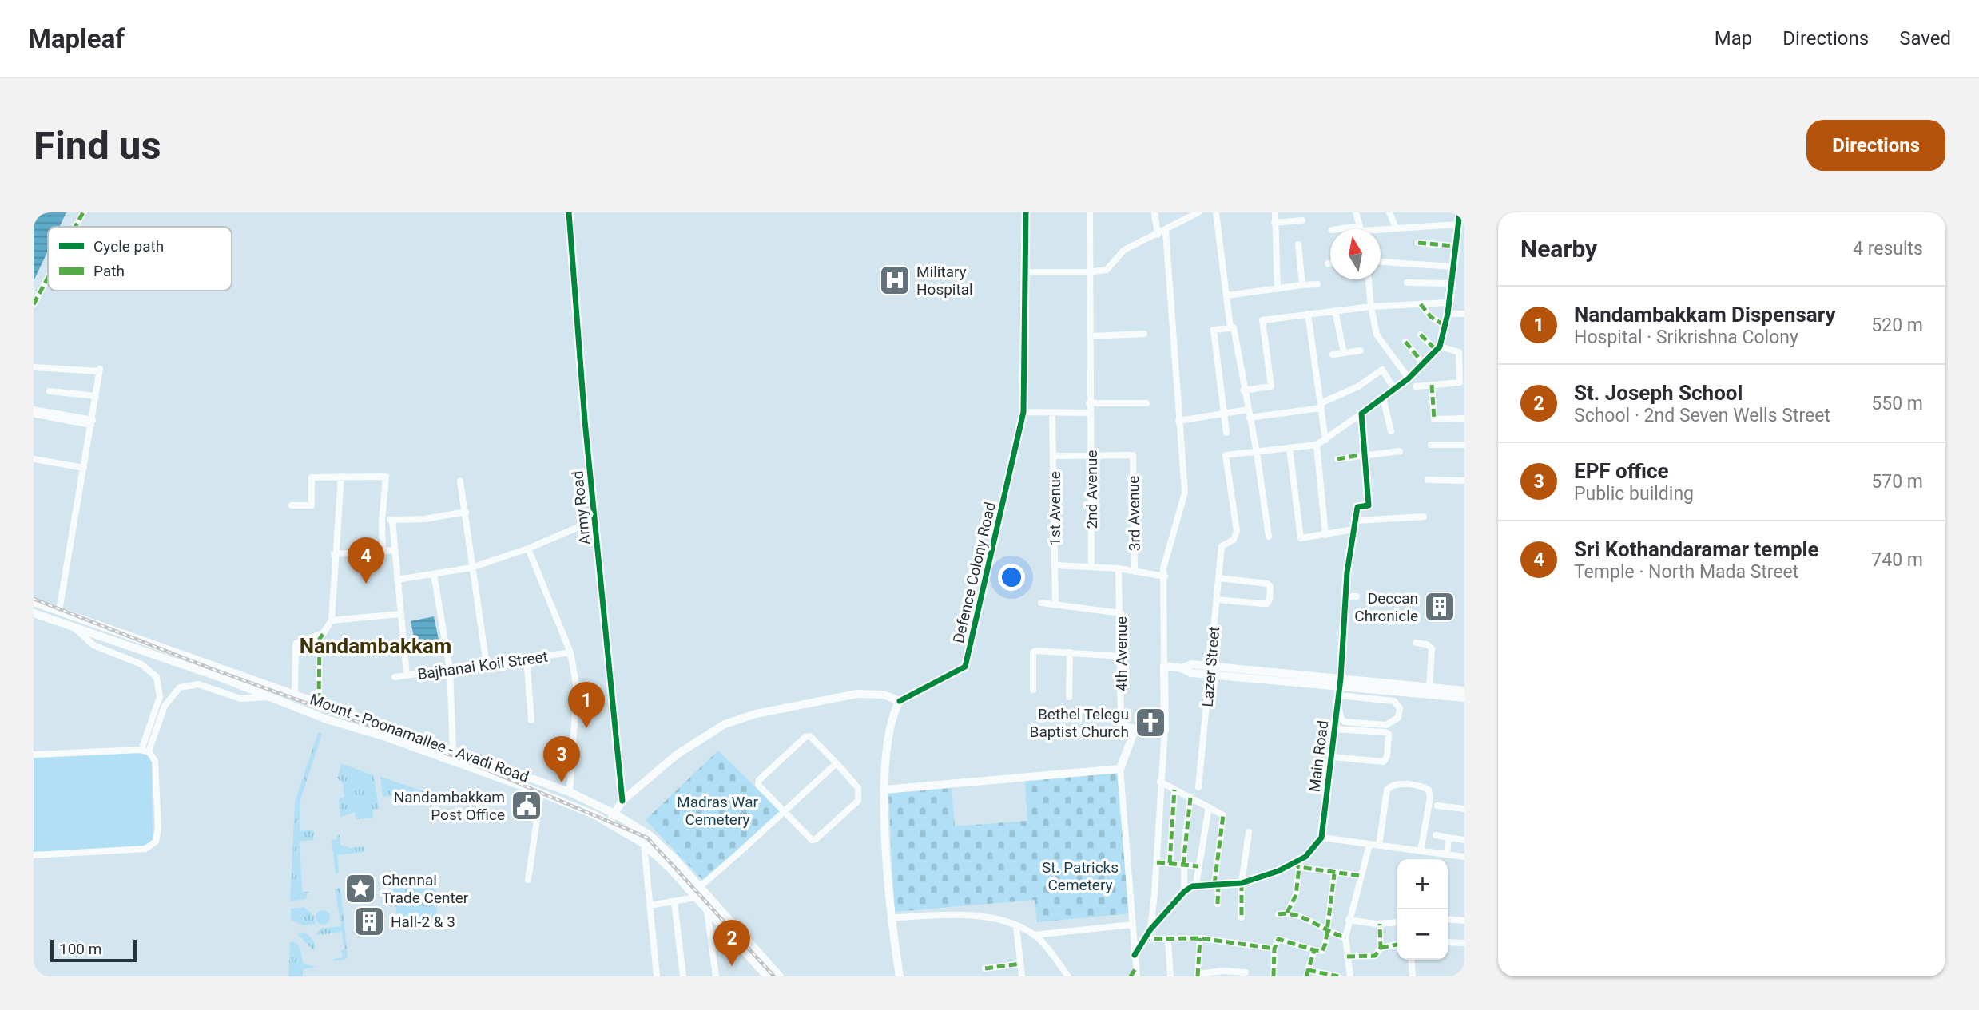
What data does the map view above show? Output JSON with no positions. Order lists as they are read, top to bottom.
{
  "streets": {
    "main road": ["Mount - Poonamallee - Avadi Road"],
    "street": [
      "2nd Avenue",
      "Army Road",
      "1st Avenue",
      "3rd Avenue",
      "Defence Colony Road",
      "4th Avenue",
      "Bajhanai Koil Street",
      "Lazer Street",
      "Main Road"
    ]
  },
  "crossings": [
    ["2nd Avenue", "3rd Avenue"]
  ],
  "districts": ["Nandambakkam"],
  "parks": ["Madras War Cemetery", "St. Patricks Cemetery"],
  "places": {
    "hospital": ["Military Hospital"],
    "building": ["Deccan Chronicle", "Hall-2 & 3"],
    "church": ["Bethel Telegu Baptist Church"],
    "public building": ["Nandambakkam Post Office"],
    "place": ["Chennai Trade Center"]
  },
  "legend": ["Cycle path", "Path"],
  "scale_bar": "100 m",
  "north": "top",
  "page": {
    "header": "Mapleaf",
    "nav": ["Map", "Directions", "Saved"],
    "buttons": "Directions",
    "title": "Find us",
    "heading": ["Nearby", "4 results"],
    "list": [
      {
        "mark": "1",
        "name": "Nandambakkam Dispensary",
        "note": "Hospital · Srikrishna Colony",
        "value": "520 m"
      },
      {
        "mark": "2",
        "name": "St. Joseph School",
        "note": "School · 2nd Seven Wells Street",
        "value": "550 m"
      },
      {
        "mark": "3",
        "name": "EPF office",
        "note": "Public building",
        "value": "570 m"
      },
      {
        "mark": "4",
        "name": "Sri Kothandaramar temple",
        "note": "Temple · North Mada Street",
        "value": "740 m"
      }
    ],
    "pins": [
      "4",
      "1",
      "3",
      "2"
    ],
    "map_buttons": ["+", "−"],
    "scale": "100 m"
  }
}
